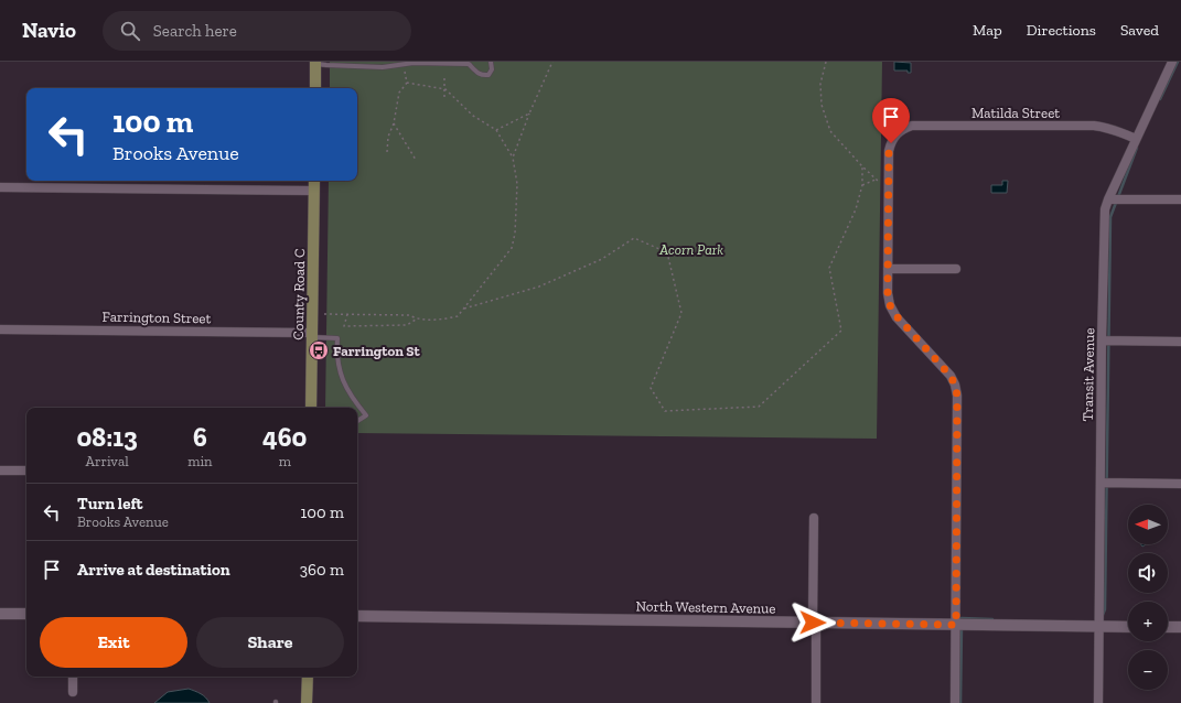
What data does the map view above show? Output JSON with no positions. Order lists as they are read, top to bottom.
{
  "streets": {
    "main road": ["County Road C"],
    "street": [
      "Matilda Street",
      "Farrington Street",
      "Transit Avenue",
      "North Western Avenue"
    ]
  },
  "crossings": [
    ["Matilda Street", "Transit Avenue"],
    ["County Road C", "Farrington Street"],
    ["Transit Avenue", "North Western Avenue"]
  ],
  "parks": ["Acorn Park"],
  "places": {
    "bus stop": ["Farrington St"]
  },
  "north": "left",
  "page": {
    "header": "Navio",
    "search": "Search here",
    "nav": ["Map", "Directions", "Saved"],
    "turn": ["100 m", "Brooks Avenue"],
    "eta": [
      "08:13",
      "Arrival",
      "6",
      "min",
      "460",
      "m"
    ],
    "list": [
      {
        "name": "Turn left",
        "note": "Brooks Avenue",
        "value": "100 m"
      },
      {
        "name": "Arrive at destination",
        "value": "360 m"
      }
    ],
    "map_buttons": ["+", "−"],
    "buttons": ["Exit", "Share"]
  }
}
